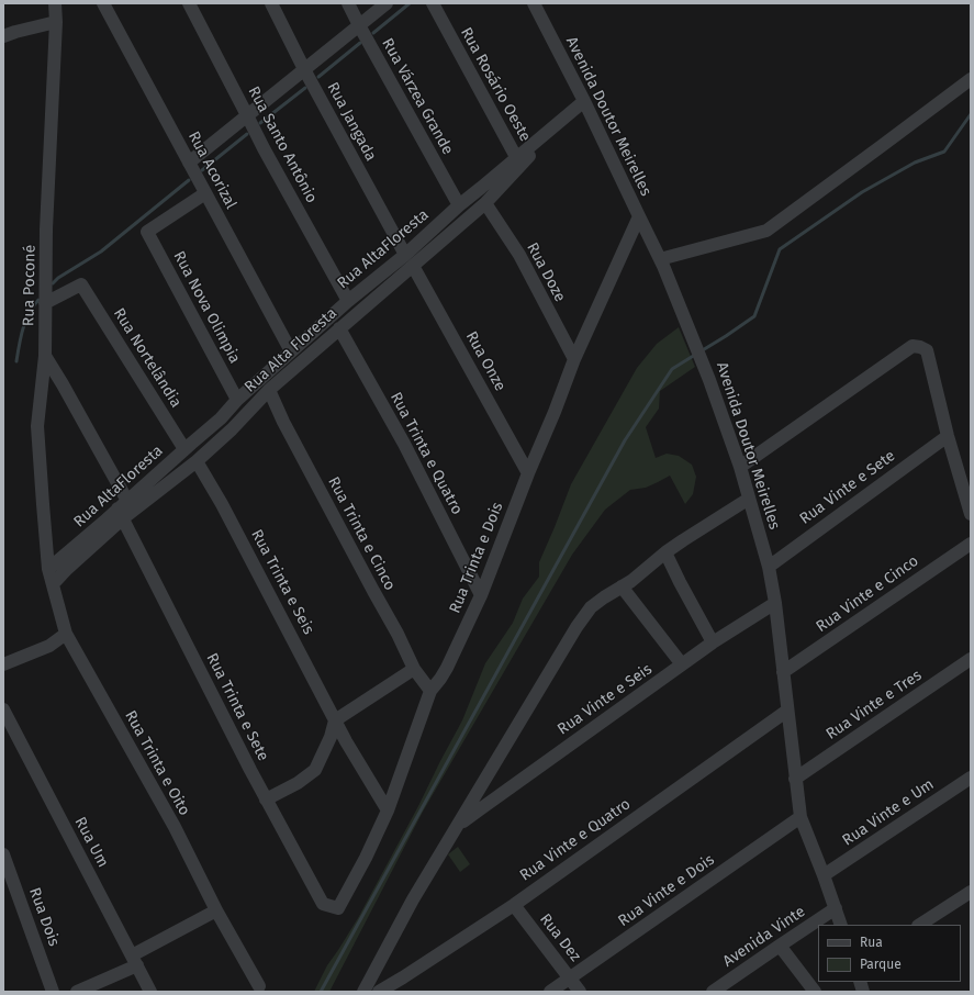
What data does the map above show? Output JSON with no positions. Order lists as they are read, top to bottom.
{
  "streets": {
    "street": [
      "Rua Rosário Oeste",
      "Rua Várzea Grande",
      "Avenida Doutor Meirelles",
      "Rua Jangada",
      "Rua Santo Antônio",
      "Rua Acorizal",
      "Rua AltaFloresta",
      "Rua Doze",
      "Rua Poconé",
      "Rua Nova Olimpia",
      "Rua Alta Floresta",
      "Rua Nortelândia",
      "Rua Onze",
      "Rua Trinta e Quatro",
      "Rua Vinte e Sete",
      "Rua Trinta e Cinco",
      "Rua Trinta e Dois",
      "Rua Trinta e Seis",
      "Rua Vinte e Cinco",
      "Rua Vinte e Seis",
      "Rua Vinte e Tres",
      "Rua Trinta e Sete",
      "Rua Trinta e Oito",
      "Rua Vinte e Um",
      "Rua Vinte e Quatro",
      "Rua Um",
      "Rua Vinte e Dois",
      "Rua Dois",
      "Avenida Vinte",
      "Rua Dez"
    ]
  },
  "crossings": [
    ["Rua Rosário Oeste", "Rua AltaFloresta"],
    ["Rua Várzea Grande", "Rua AltaFloresta"],
    ["Avenida Doutor Meirelles", "Rua AltaFloresta"],
    ["Avenida Doutor Meirelles", "Rua Vinte e Sete"],
    ["Avenida Doutor Meirelles", "Rua Trinta e Dois"],
    ["Avenida Doutor Meirelles", "Rua Vinte e Cinco"],
    ["Avenida Doutor Meirelles", "Rua Vinte e Seis"],
    ["Avenida Doutor Meirelles", "Rua Vinte e Tres"],
    ["Avenida Doutor Meirelles", "Rua Vinte e Um"],
    ["Avenida Doutor Meirelles", "Rua Vinte e Quatro"],
    ["Avenida Doutor Meirelles", "Rua Vinte e Dois"],
    ["Avenida Doutor Meirelles", "Avenida Vinte"],
    ["Rua Jangada", "Rua AltaFloresta"],
    ["Rua Jangada", "Rua Alta Floresta"],
    ["Rua Jangada", "Rua Onze"],
    ["Rua Santo Antônio", "Rua AltaFloresta"],
    ["Rua Acorizal", "Rua AltaFloresta"],
    ["Rua Acorizal", "Rua Nova Olimpia"],
    ["Rua AltaFloresta", "Rua Poconé"],
    ["Rua AltaFloresta", "Rua Nova Olimpia"],
    ["Rua AltaFloresta", "Rua Alta Floresta"],
    ["Rua AltaFloresta", "Rua Nortelândia"],
    ["Rua AltaFloresta", "Rua Onze"],
    ["Rua AltaFloresta", "Rua Trinta e Sete"],
    ["Rua Doze", "Rua Alta Floresta"],
    ["Rua Doze", "Rua Trinta e Dois"],
    ["Rua Poconé", "Rua Alta Floresta"],
    ["Rua Poconé", "Rua Nortelândia"],
    ["Rua Poconé", "Rua Trinta e Sete"],
    ["Rua Poconé", "Rua Trinta e Oito"],
    ["Rua Alta Floresta", "Rua Onze"],
    ["Rua Alta Floresta", "Rua Trinta e Quatro"],
    ["Rua Alta Floresta", "Rua Trinta e Cinco"],
    ["Rua Alta Floresta", "Rua Trinta e Seis"],
    ["Rua Alta Floresta", "Rua Trinta e Sete"],
    ["Rua Alta Floresta", "Rua Trinta e Oito"],
    ["Rua Onze", "Rua Trinta e Dois"],
    ["Rua Trinta e Quatro", "Rua Trinta e Dois"],
    ["Rua Trinta e Cinco", "Rua Trinta e Dois"],
    ["Rua Trinta e Dois", "Rua Trinta e Sete"],
    ["Rua Vinte e Quatro", "Rua Dez"],
    ["Rua Vinte e Dois", "Rua Dez"]
  ],
  "legend": ["Rua", "Parque"]
}
